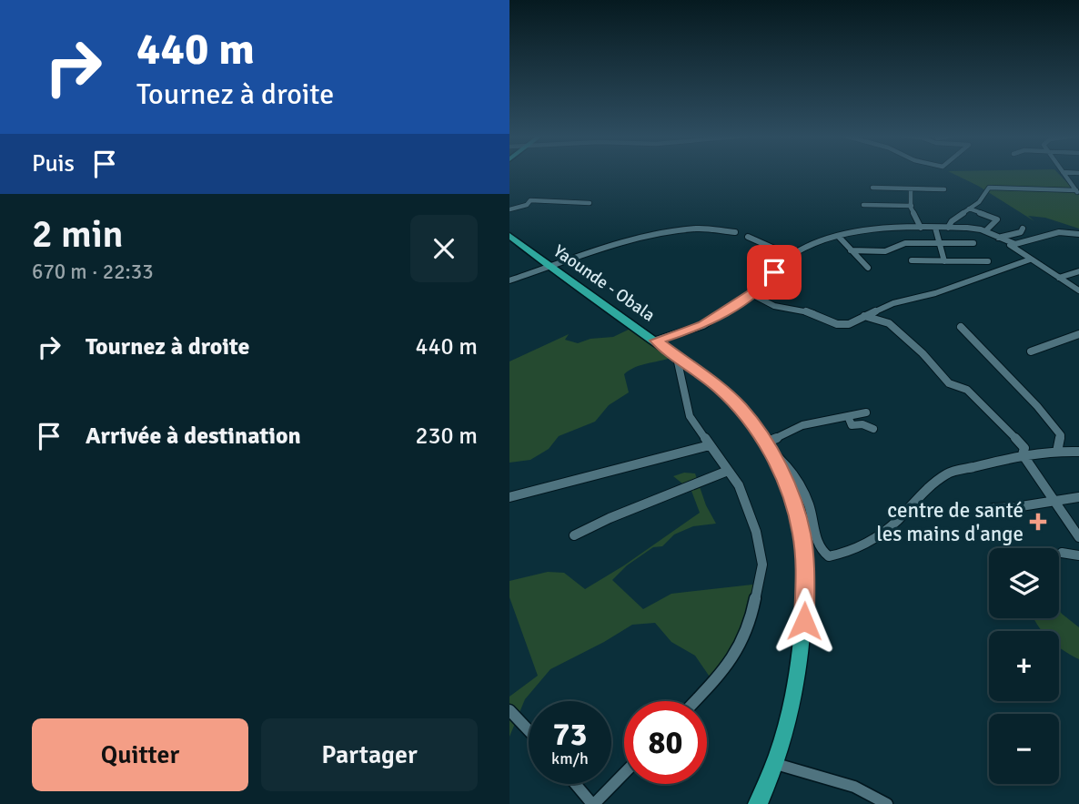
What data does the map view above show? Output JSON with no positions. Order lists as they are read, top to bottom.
{
  "streets": {
    "highway": ["Yaounde - Obala"]
  },
  "places": {
    "health": ["centre de santé les mains d'ange"]
  },
  "page": {
    "turn": ["440 m", "Tournez à droite"],
    "then": "Puis",
    "heading": ["2 min", "670 m · 22:33"],
    "list": [
      {
        "name": "Tournez à droite",
        "value": "440 m"
      },
      {
        "name": "Arrivée à destination",
        "value": "230 m"
      }
    ],
    "map_buttons": ["+", "−"],
    "speed": "73 km/h",
    "limit": "80",
    "buttons": ["Quitter", "Partager"]
  }
}
